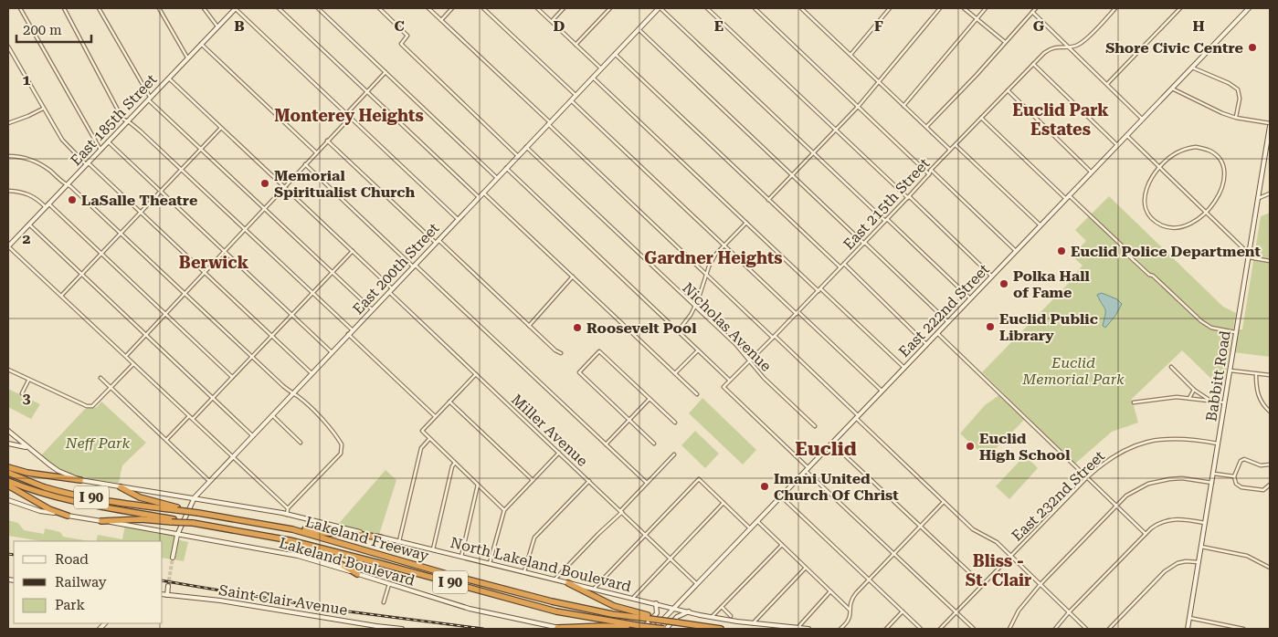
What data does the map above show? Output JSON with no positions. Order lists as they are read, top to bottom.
{
  "streets": {
    "highway": ["I 90", "Lakeland Freeway"],
    "street": [
      "East 185th Street",
      "East 215th Street",
      "East 200th Street",
      "East 222nd Street",
      "Nicholas Avenue",
      "Babbitt Road",
      "Miller Avenue",
      "East 232nd Street",
      "Lakeland Boulevard",
      "North Lakeland Boulevard",
      "Saint Clair Avenue"
    ]
  },
  "crossings": [
    ["East 185th Street", "Miller Avenue"],
    ["East 215th Street", "East 222nd Street"],
    ["East 215th Street", "Nicholas Avenue"],
    ["East 200th Street", "Nicholas Avenue"],
    ["East 200th Street", "Miller Avenue"],
    ["East 200th Street", "Lakeland Boulevard"],
    ["East 200th Street", "North Lakeland Boulevard"],
    ["East 222nd Street", "Miller Avenue"],
    ["East 222nd Street", "North Lakeland Boulevard"],
    ["Babbitt Road", "East 232nd Street"],
    ["I 90", "Lakeland Freeway"]
  ],
  "districts": [
    "Euclid Park Estates",
    "Monterey Heights",
    "Gardner Heights",
    "Berwick",
    "Euclid",
    "Bliss - St. Clair"
  ],
  "parks": ["Euclid Memorial Park", "Neff Park"],
  "places": [
    "Shore Civic Centre",
    "Memorial Spiritualist Church",
    "LaSalle Theatre",
    "Euclid Police Department",
    "Polka Hall of Fame",
    "Euclid Public Library",
    "Roosevelt Pool",
    "Euclid High School",
    "Imani United Church Of Christ"
  ],
  "legend": ["Road", "Railway", "Park"],
  "scale_bar": "200 m",
  "grid": {
    "columns": [
      "B",
      "C",
      "D",
      "E",
      "F",
      "G",
      "H"
    ],
    "rows": ["1", "2", "3"]
  }
}
